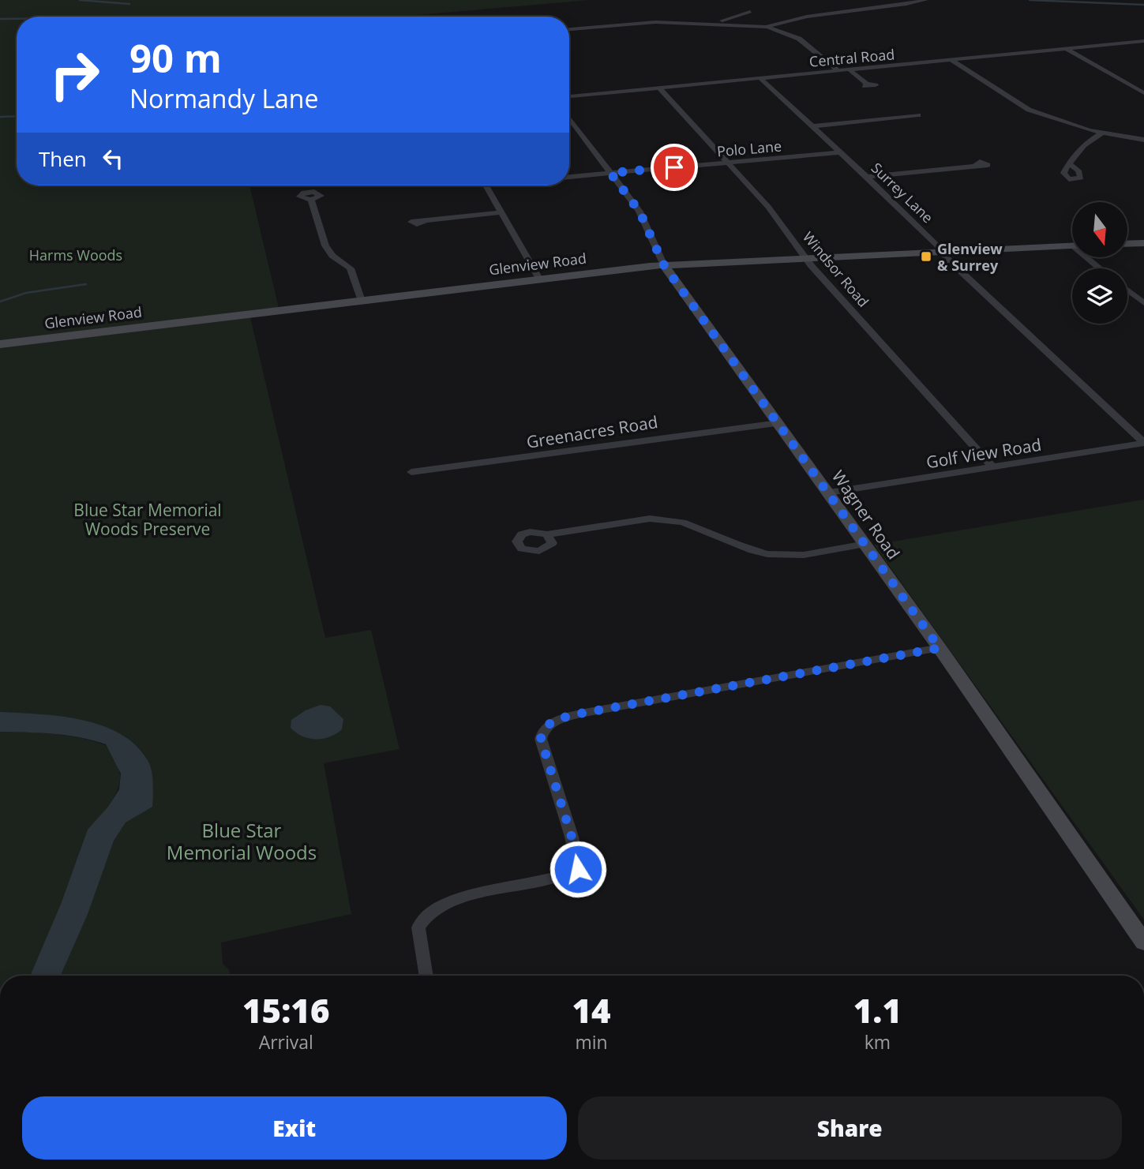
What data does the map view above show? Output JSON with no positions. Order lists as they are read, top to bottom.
{
  "streets": {
    "main road": ["Glenview Road", "Wagner Road"],
    "street": [
      "Central Road",
      "Polo Lane",
      "Surrey Lane",
      "Windsor Road",
      "Greenacres Road",
      "Golf View Road"
    ]
  },
  "crossings": [
    ["Central Road", "Surrey Lane"],
    ["Central Road", "Windsor Road"],
    ["Polo Lane", "Surrey Lane"],
    ["Polo Lane", "Windsor Road"],
    ["Polo Lane", "Wagner Road"],
    ["Surrey Lane", "Glenview Road"],
    ["Surrey Lane", "Golf View Road"],
    ["Glenview Road", "Windsor Road"],
    ["Glenview Road", "Wagner Road"],
    ["Windsor Road", "Golf View Road"],
    ["Greenacres Road", "Wagner Road"],
    ["Golf View Road", "Wagner Road"]
  ],
  "parks": ["Harms Woods", "Blue Star Memorial Woods Preserve", "Blue Star Memorial Woods"],
  "places": {
    "transit": ["Glenview & Surrey"]
  },
  "north": "bottom",
  "page": {
    "turn": ["90 m", "Normandy Lane"],
    "then": "Then",
    "eta": [
      "15:16",
      "Arrival",
      "14",
      "min",
      "1.1",
      "km"
    ],
    "buttons": ["Exit", "Share"]
  }
}
